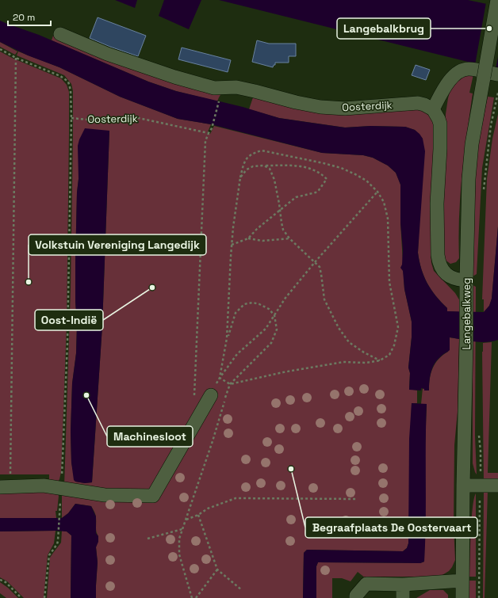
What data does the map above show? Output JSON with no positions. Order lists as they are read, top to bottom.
{
  "streets": {
    "street": ["Oosterdijk", "Langebalkweg"]
  },
  "places": [
    "Langebalkbrug",
    "Volkstuin Vereniging Langedijk",
    "Oost-Indië",
    "Machinesloot",
    "Begraafplaats De Oostervaart"
  ],
  "scale_bar": "20 m"
}
